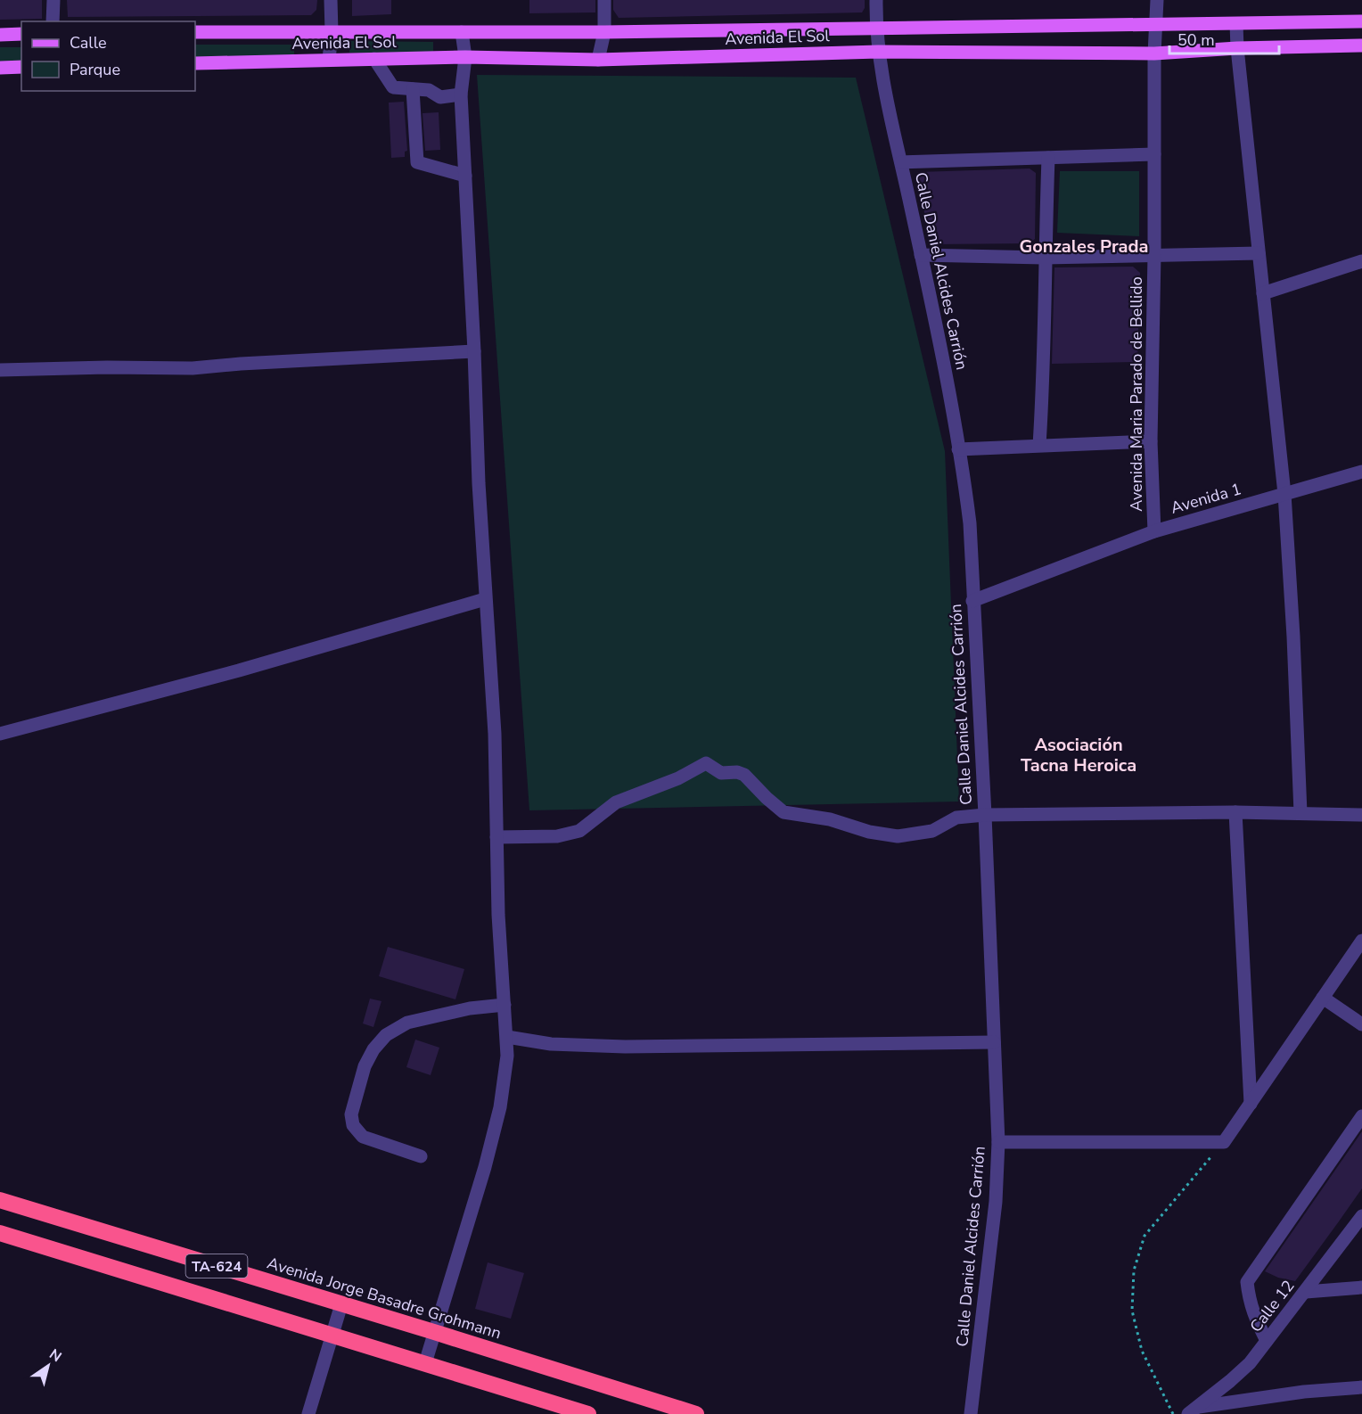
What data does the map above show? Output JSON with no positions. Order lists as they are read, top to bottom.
{
  "streets": {
    "highway": ["TA-624", "Avenida Jorge Basadre Grohmann"],
    "main road": ["Avenida El Sol"],
    "street": [
      "Calle Daniel Alcides Carrión",
      "Avenida Maria Parado de Bellido",
      "Avenida 1",
      "Calle 12"
    ]
  },
  "crossings": [
    ["Avenida El Sol", "Calle Daniel Alcides Carrión"],
    ["Avenida El Sol", "Avenida Maria Parado de Bellido"],
    ["Calle Daniel Alcides Carrión", "Avenida 1"],
    ["Avenida Maria Parado de Bellido", "Avenida 1"]
  ],
  "districts": ["Gonzales Prada", "Asociación Tacna Heroica"],
  "legend": ["Calle", "Parque"],
  "scale_bar": "50 m",
  "north": "top right"
}
